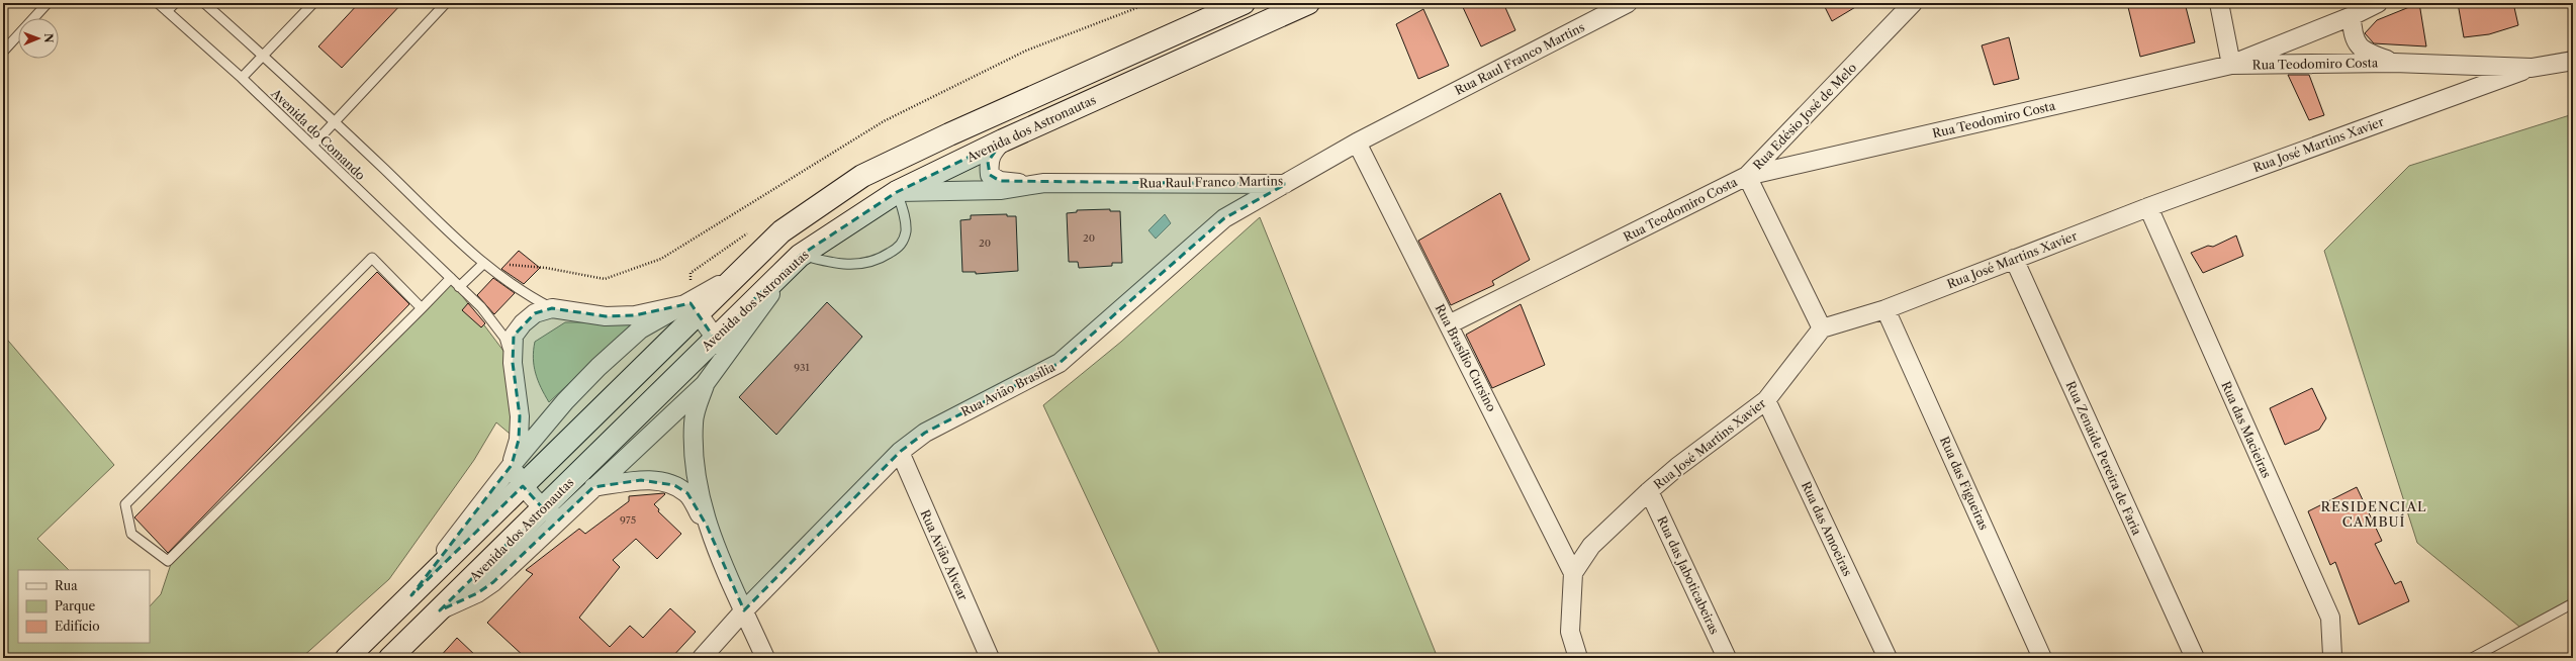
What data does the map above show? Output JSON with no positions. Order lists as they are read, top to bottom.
{
  "streets": {
    "main road": ["Avenida dos Astronautas"],
    "street": [
      "Rua Raul Franco Martins",
      "Rua Teodomiro Costa",
      "Rua Edésio José de Melo",
      "Rua José Martins Xavier",
      "Rua Brasílio Cursino",
      "Rua Avião Brasília",
      "Rua das Macieiras",
      "Rua Zenaide Pereira de Faria",
      "Rua das Figueiras",
      "Rua das Amoeiras",
      "Rua Avião Alvear",
      "Rua das Jaboticabeiras"
    ],
    "lane": ["Avenida do Comando"]
  },
  "crossings": [
    ["Rua Raul Franco Martins", "Avenida dos Astronautas"],
    ["Rua Raul Franco Martins", "Rua Brasílio Cursino"],
    ["Rua Raul Franco Martins", "Rua Avião Brasília"],
    ["Rua Teodomiro Costa", "Rua Edésio José de Melo"],
    ["Rua Teodomiro Costa", "Rua José Martins Xavier"],
    ["Rua Teodomiro Costa", "Rua Brasílio Cursino"],
    ["Rua Edésio José de Melo", "Rua José Martins Xavier"],
    ["Rua José Martins Xavier", "Rua Brasílio Cursino"],
    ["Rua José Martins Xavier", "Rua das Macieiras"],
    ["Rua José Martins Xavier", "Rua Zenaide Pereira de Faria"],
    ["Rua José Martins Xavier", "Rua das Figueiras"],
    ["Rua José Martins Xavier", "Rua das Amoeiras"],
    ["Rua José Martins Xavier", "Rua das Jaboticabeiras"],
    ["Rua Avião Brasília", "Rua Avião Alvear"]
  ],
  "districts": ["RESIDENCIAL CAMBUÍ"],
  "house_numbers": [
    "20",
    "20",
    "931",
    "975"
  ],
  "legend": ["Rua", "Parque", "Edifício"],
  "north": "right"
}
